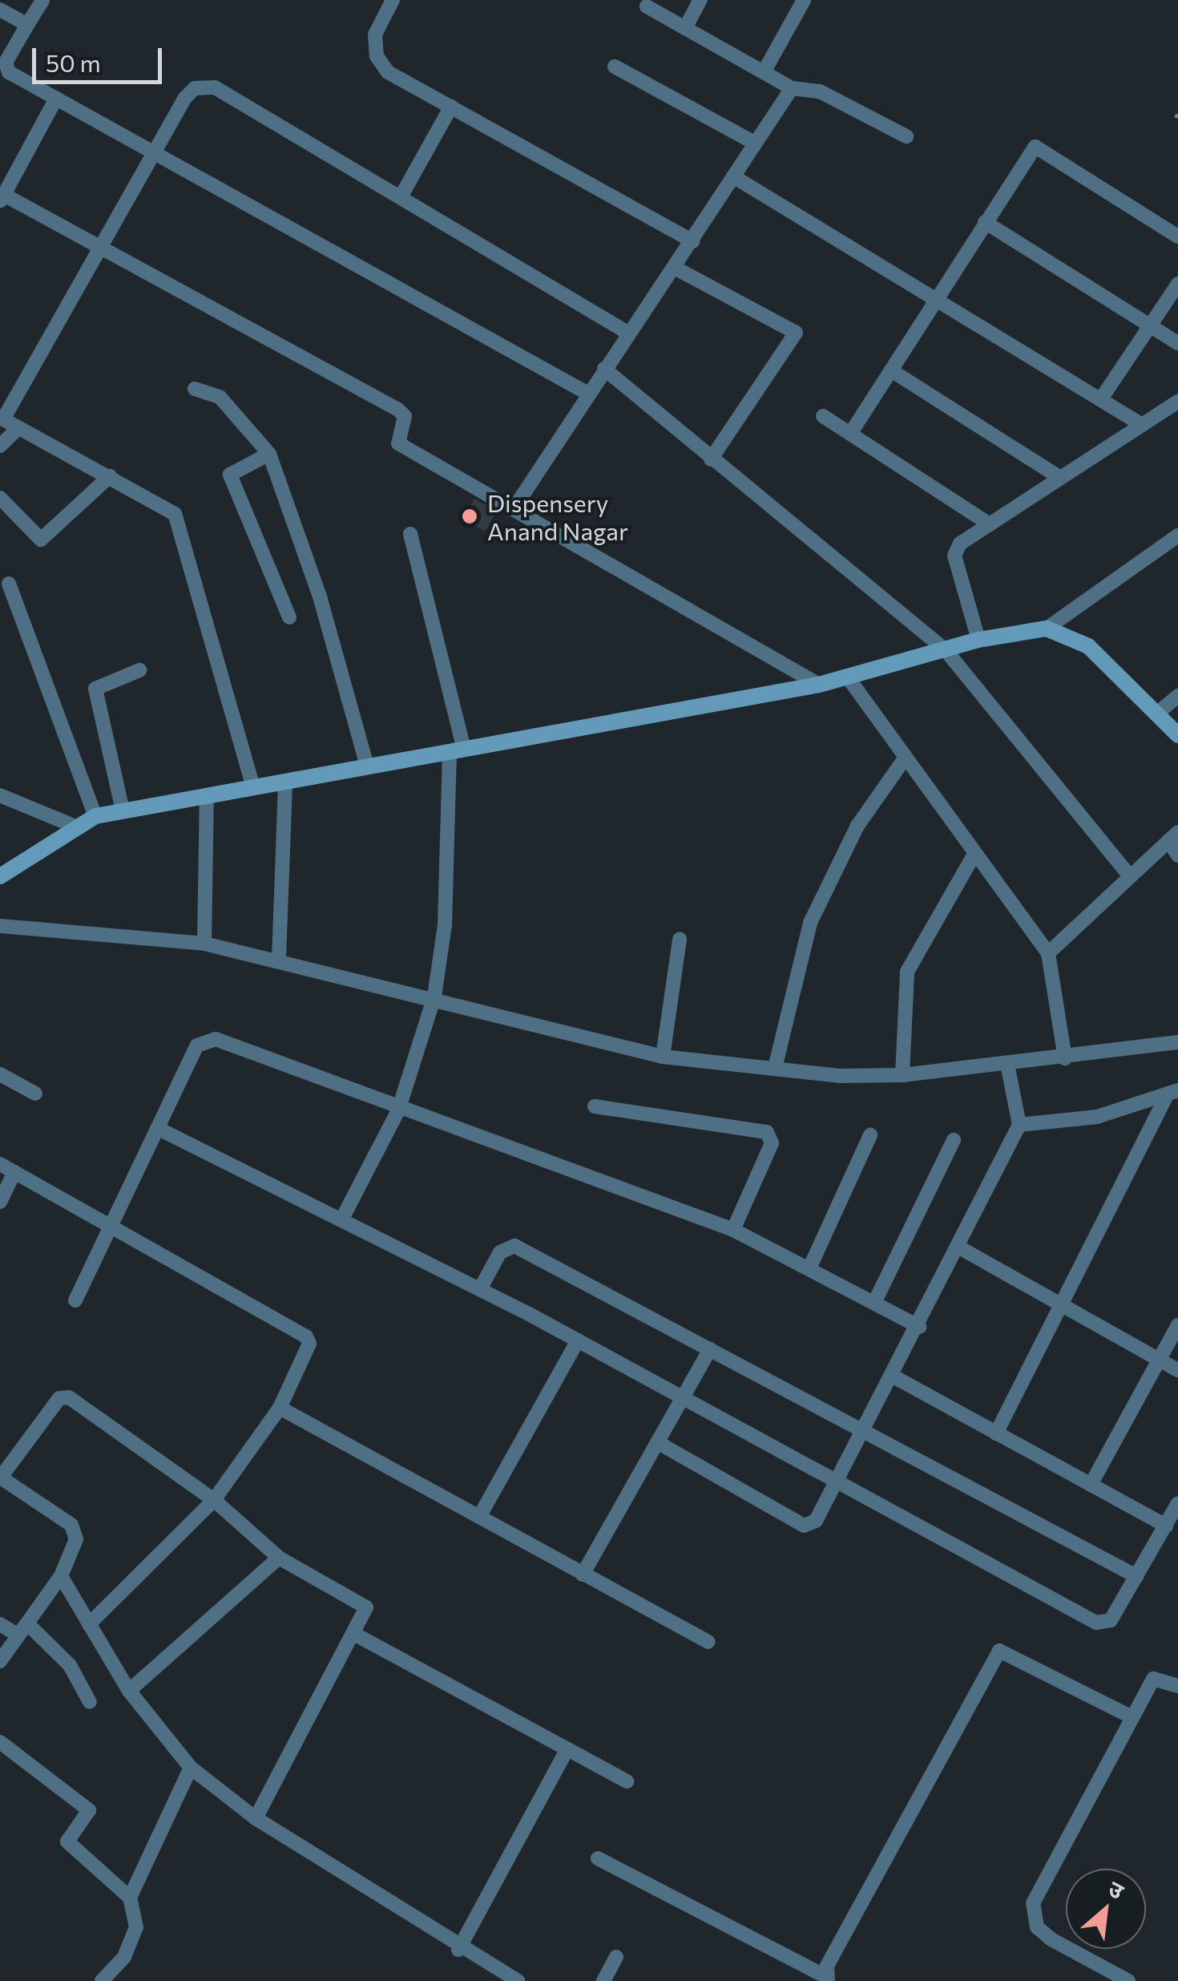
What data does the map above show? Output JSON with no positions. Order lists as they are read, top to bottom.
{
  "places": ["Dispensery Anand Nagar"],
  "scale_bar": "50 m",
  "north": "top right"
}
